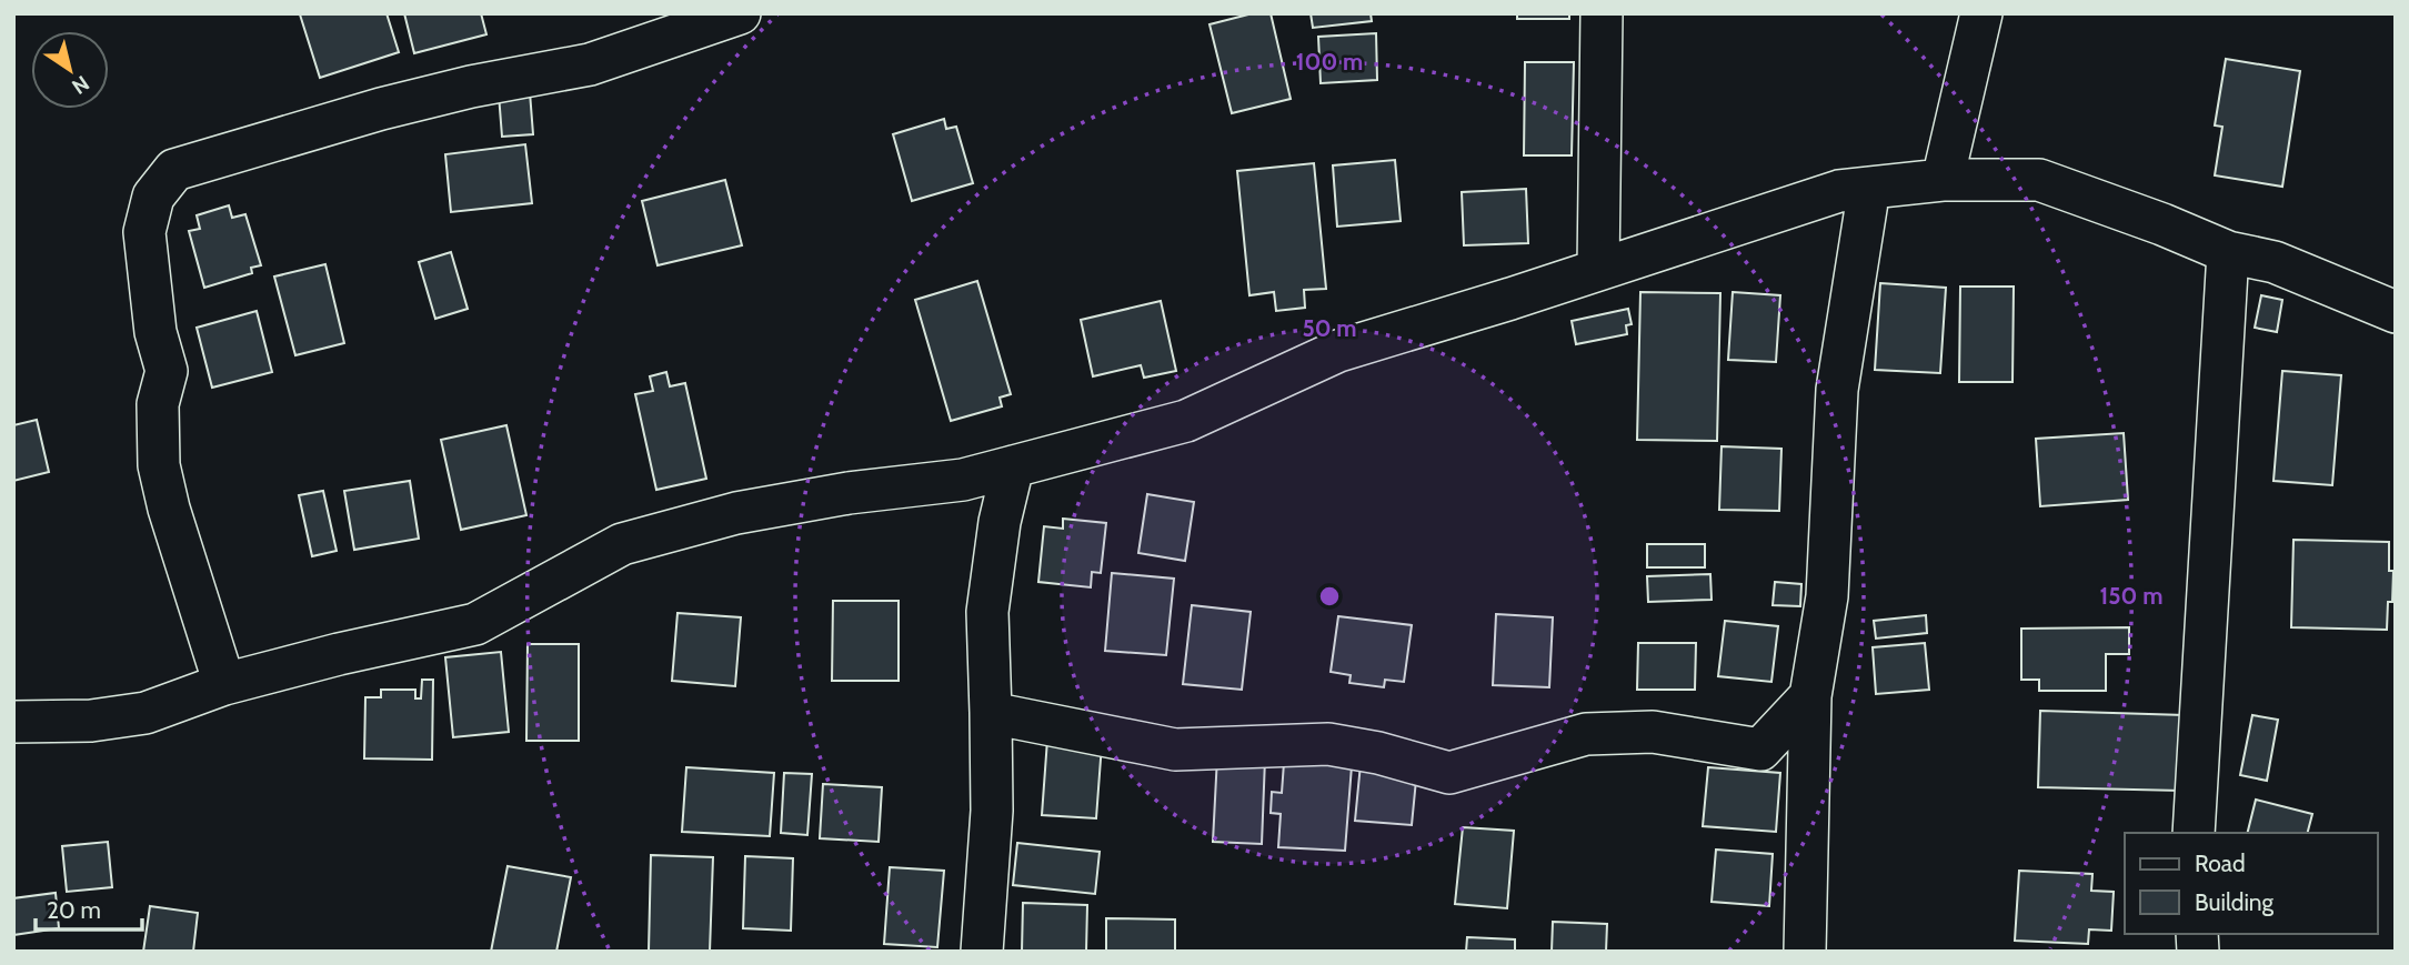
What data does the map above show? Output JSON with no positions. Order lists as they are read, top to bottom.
{
  "legend": ["Road", "Building"],
  "scale_bar": "20 m",
  "north": "bottom right",
  "rings": ["100 m", "50 m", "150 m"]
}
